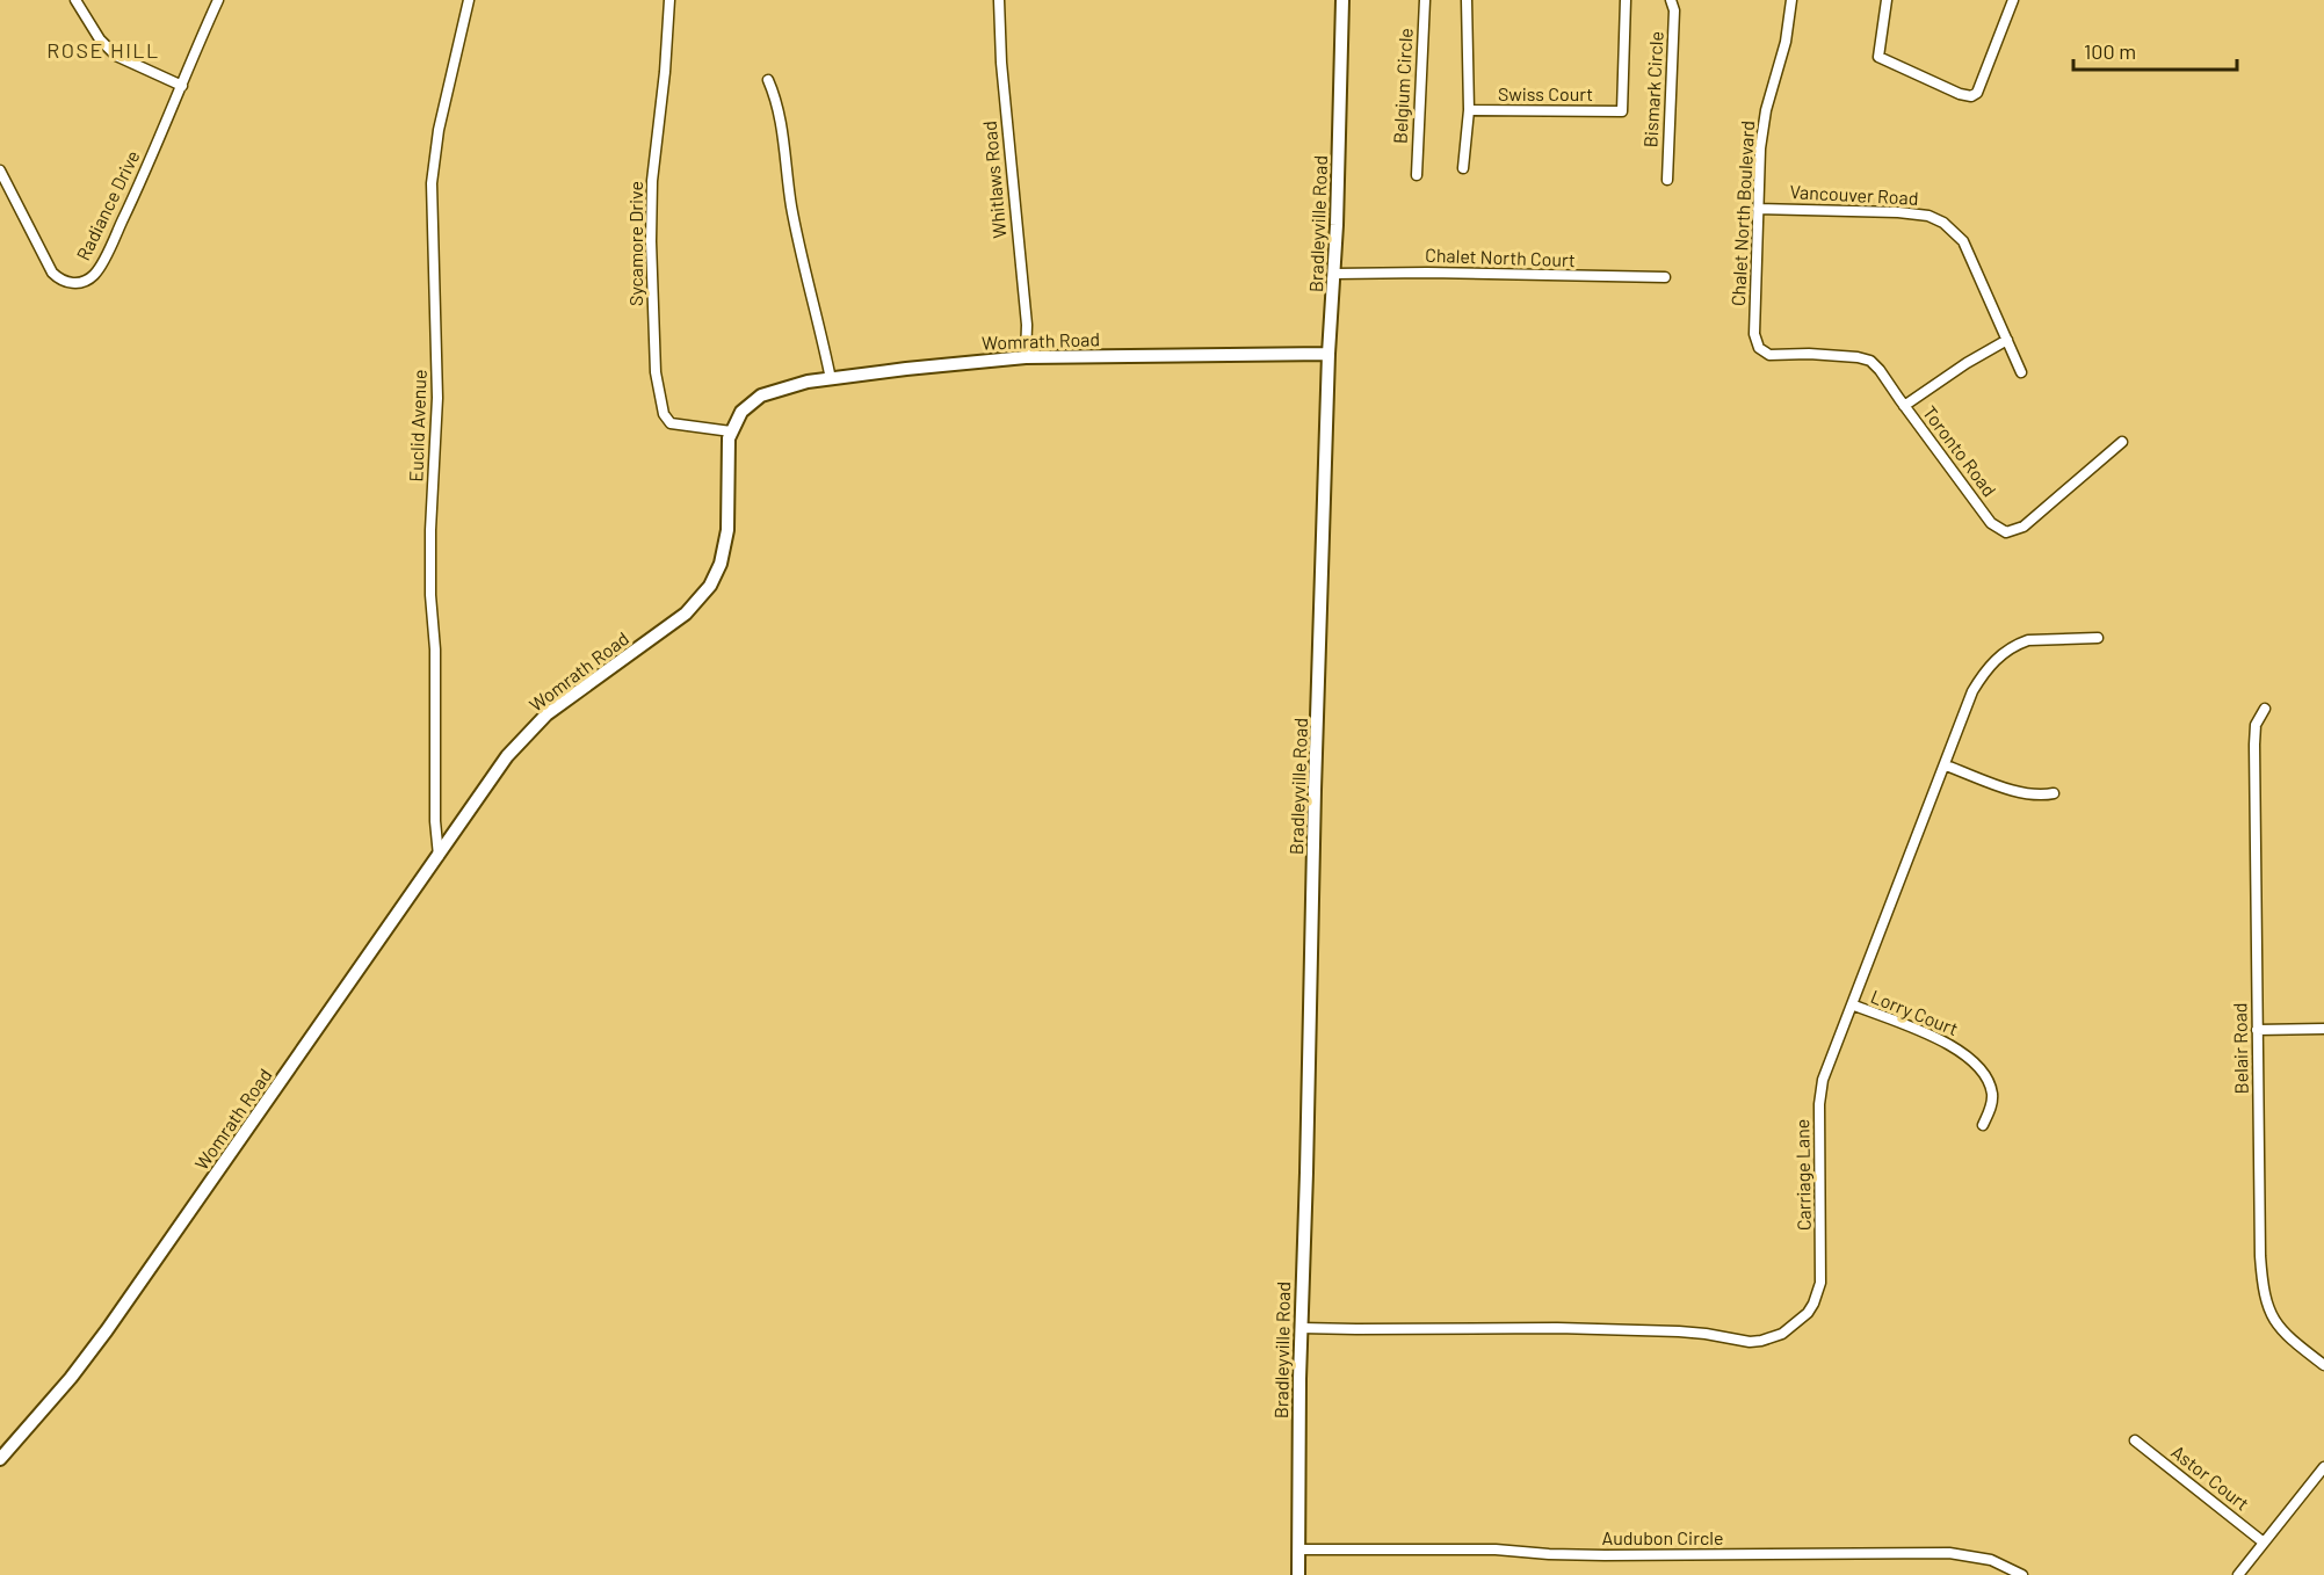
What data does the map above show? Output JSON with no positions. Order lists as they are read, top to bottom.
{
  "streets": {
    "street": [
      "Belgium Circle",
      "Bismark Circle",
      "Swiss Court",
      "Whitlaws Road",
      "Vancouver Road",
      "Radiance Drive",
      "Chalet North Boulevard",
      "Bradleyville Road",
      "Sycamore Drive",
      "Chalet North Court",
      "Womrath Road",
      "Euclid Avenue",
      "Toronto Road",
      "Lorry Court",
      "Belair Road",
      "Carriage Lane",
      "Astor Court",
      "Audubon Circle"
    ]
  },
  "crossings": [
    ["Bismark Circle", "Swiss Court"],
    ["Whitlaws Road", "Womrath Road"],
    ["Vancouver Road", "Chalet North Boulevard"],
    ["Chalet North Boulevard", "Toronto Road"],
    ["Bradleyville Road", "Chalet North Court"],
    ["Bradleyville Road", "Womrath Road"],
    ["Bradleyville Road", "Carriage Lane"],
    ["Bradleyville Road", "Audubon Circle"],
    ["Sycamore Drive", "Womrath Road"],
    ["Womrath Road", "Euclid Avenue"],
    ["Lorry Court", "Carriage Lane"]
  ],
  "districts": ["ROSE HILL"],
  "scale_bar": "100 m"
}
